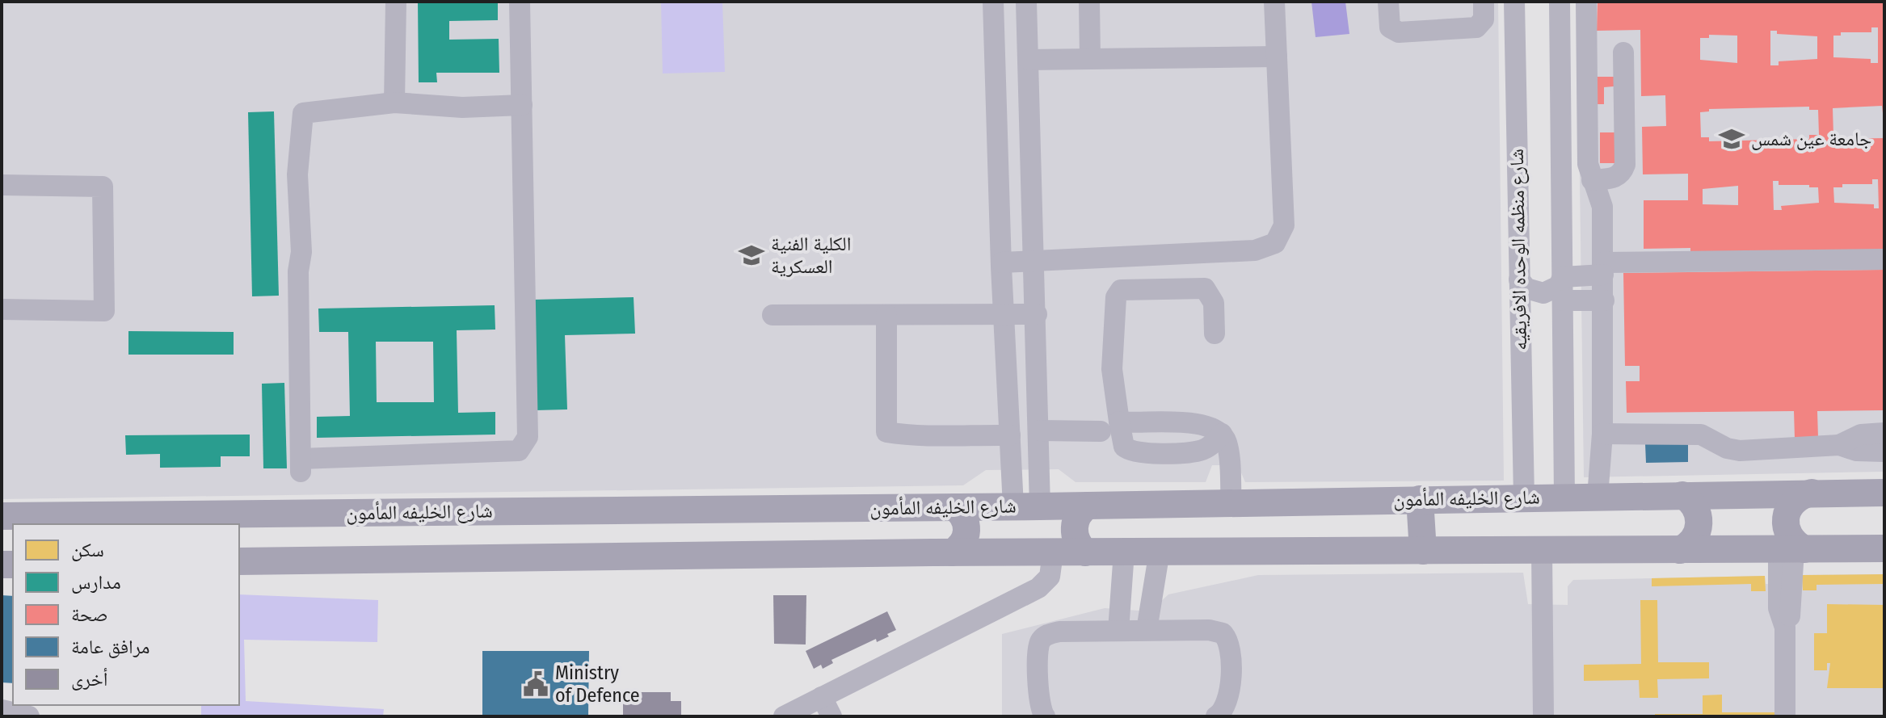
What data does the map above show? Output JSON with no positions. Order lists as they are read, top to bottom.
{
  "streets": {
    "main road": ["شارع الخليفه المأمون"],
    "street": ["شارع منظمه الوحده الافريقيه"]
  },
  "crossings": [
    ["شارع منظمه الوحده الافريقيه", "شارع الخليفه المأمون"]
  ],
  "places": {
    "school or university": ["جامعة عين شمس", "الكلية الفنية العسكرية"],
    "public building": ["Ministry of Defence"]
  },
  "legend": [
    "سكن",
    "مدارس",
    "صحة",
    "مرافق عامة",
    "أخرى"
  ]
}
